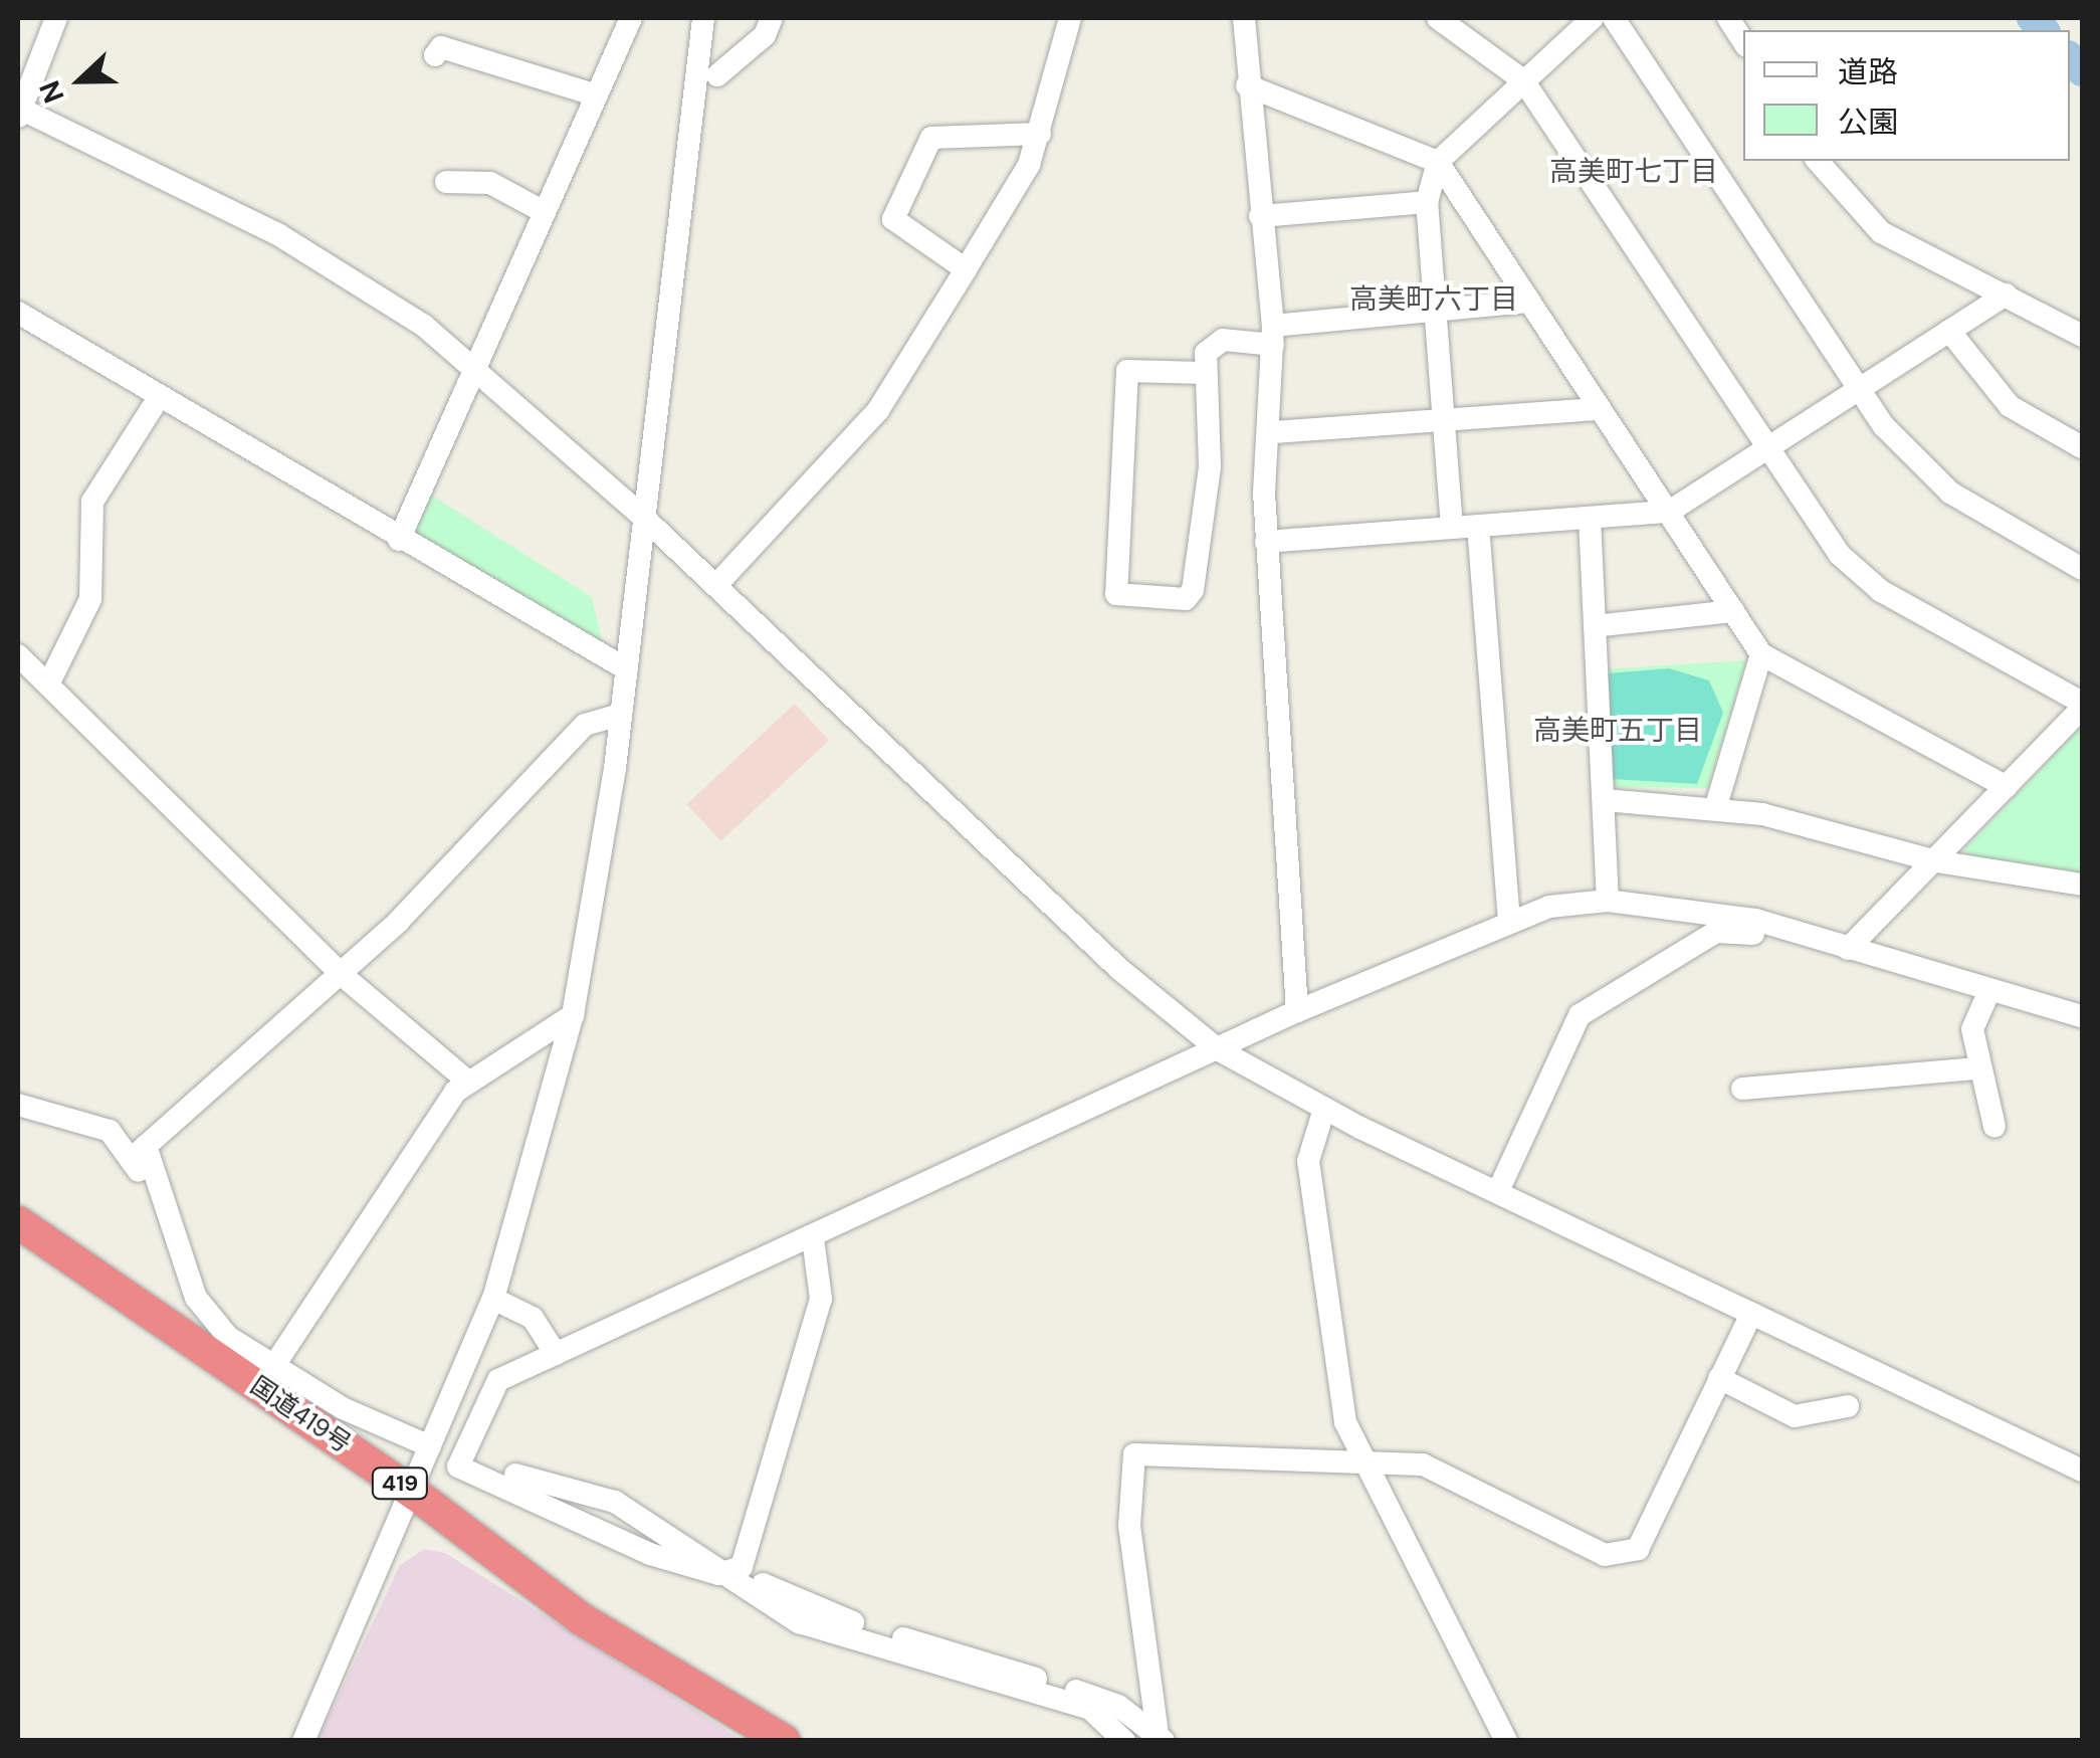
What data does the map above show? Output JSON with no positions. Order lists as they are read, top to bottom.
{
  "streets": {
    "highway": ["国道419号", "419"]
  },
  "districts": ["高美町七丁目", "高美町六丁目", "高美町五丁目"],
  "legend": ["道路", "公園"],
  "north": "left"
}
